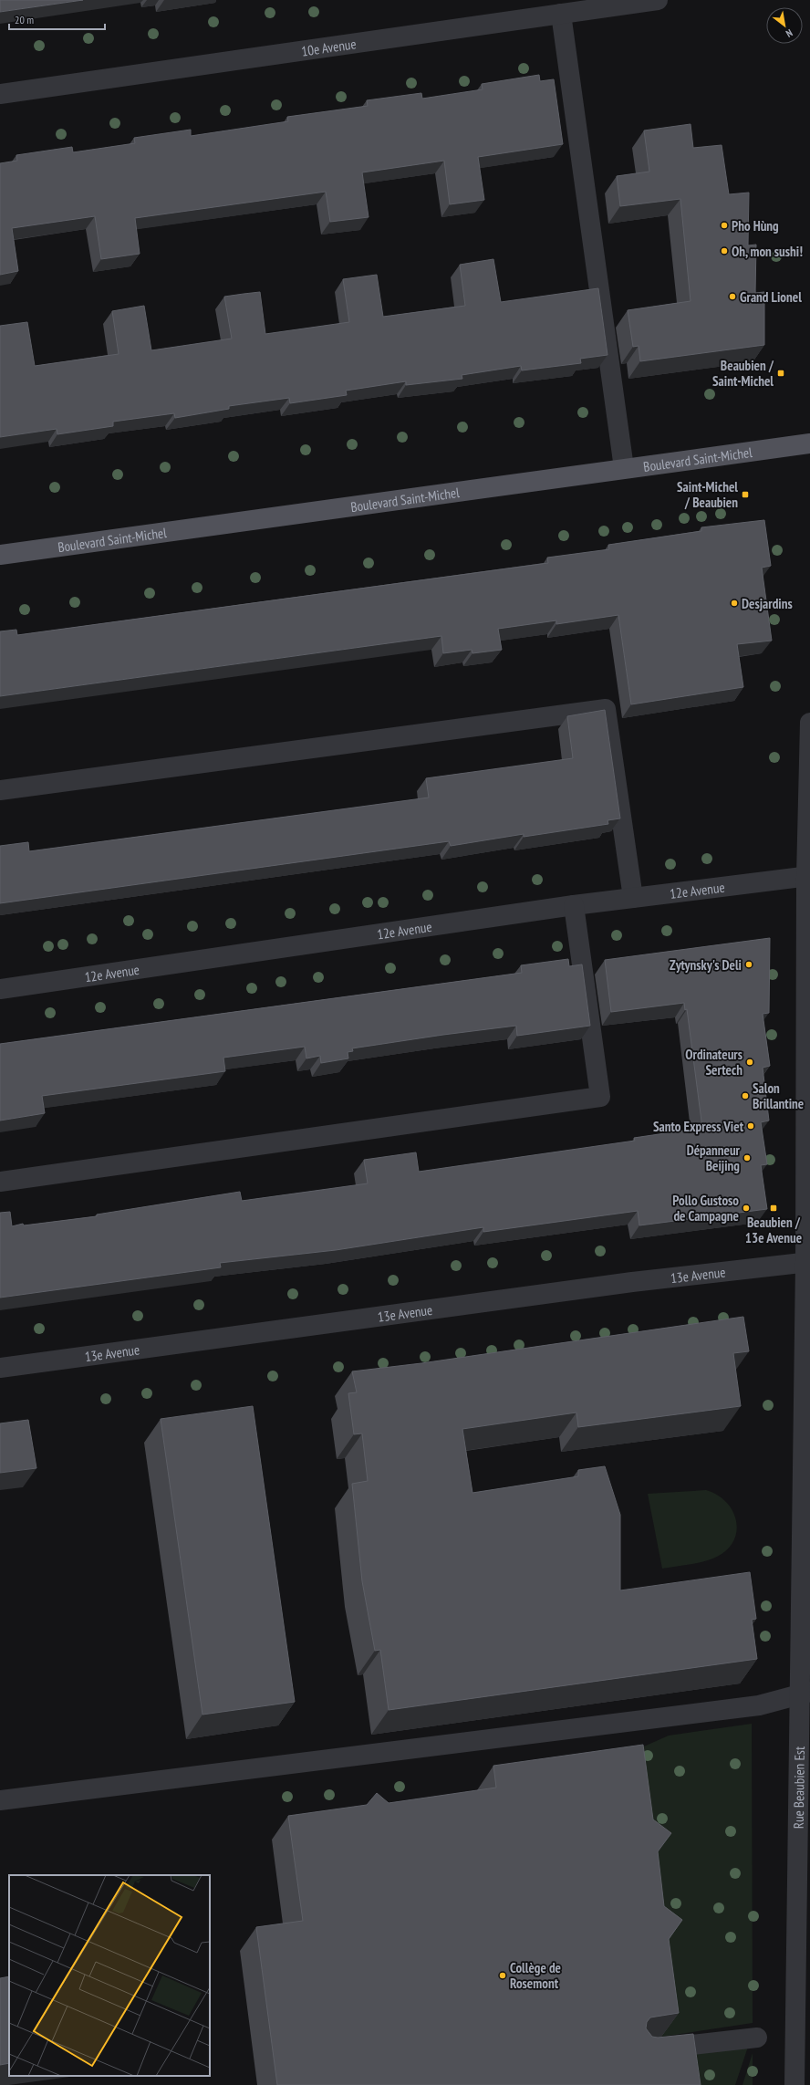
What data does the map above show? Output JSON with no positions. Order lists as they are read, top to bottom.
{
  "streets": {
    "main road": ["Boulevard Saint-Michel"],
    "street": [
      "10e Avenue",
      "12e Avenue",
      "13e Avenue",
      "Rue Beaubien Est"
    ]
  },
  "crossings": [
    ["12e Avenue", "Rue Beaubien Est"],
    ["13e Avenue", "Rue Beaubien Est"]
  ],
  "places": {
    "other": [
      "Pho Hùng",
      "Oh, mon sushi!",
      "Grand Lionel",
      "Desjardins",
      "Zytynsky's Deli",
      "Ordinateurs Sertech",
      "Salon Brillantine",
      "Santo Express Viet",
      "Dépanneur Beijing",
      "Pollo Gustoso de Campagne",
      "Collège de Rosemont"
    ],
    "transit": ["Beaubien / Saint-Michel", "Saint-Michel / Beaubien", "Beaubien / 13e Avenue"]
  },
  "scale_bar": "20 m",
  "north": "bottom right"
}
